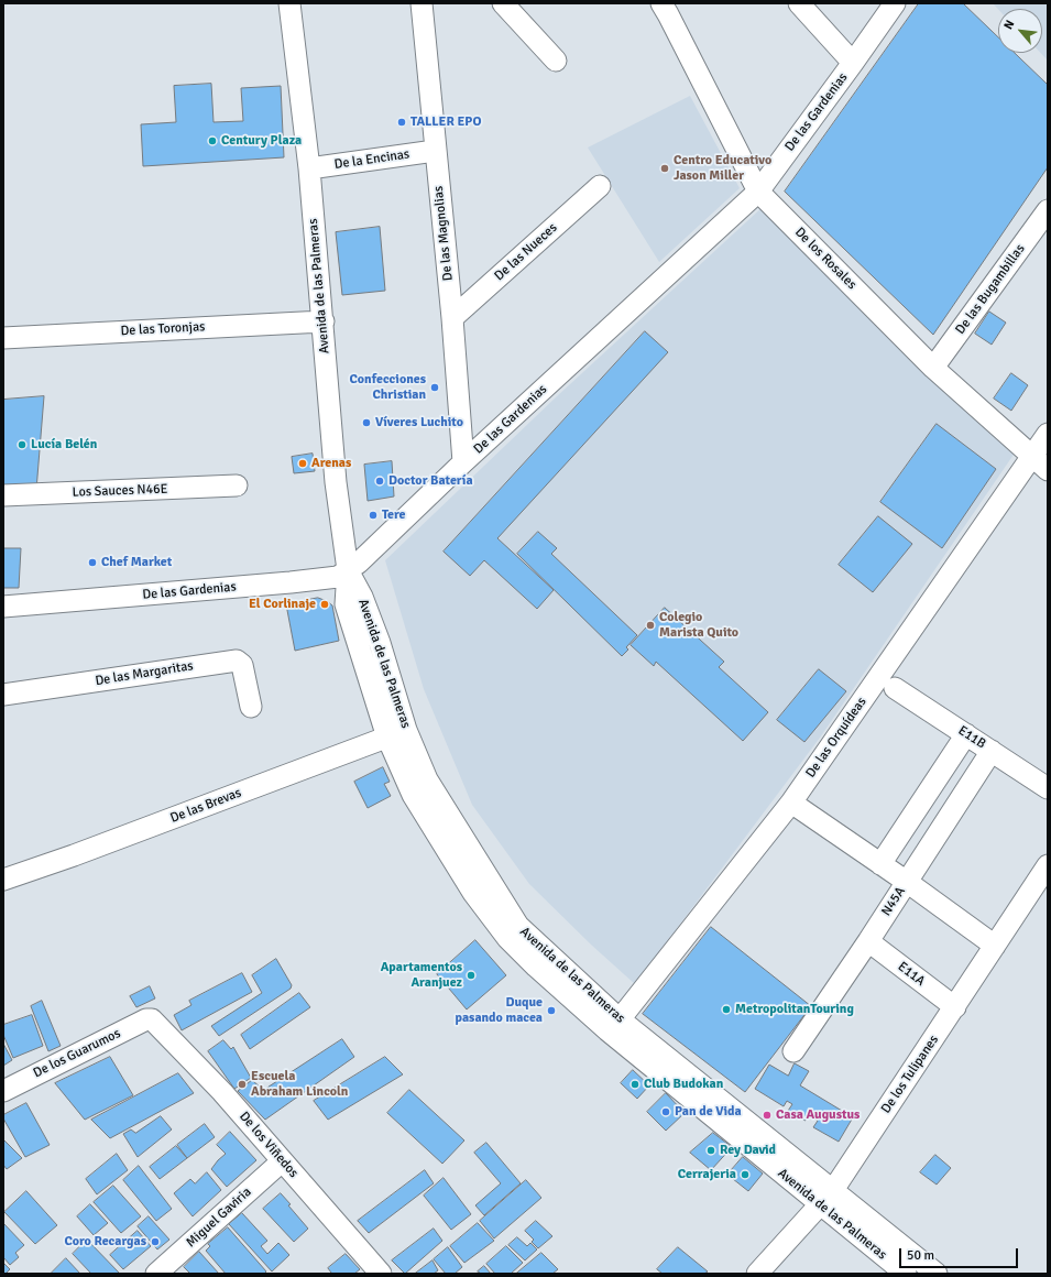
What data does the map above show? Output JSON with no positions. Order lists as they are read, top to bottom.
{
  "streets": {
    "street": [
      "De las Gardenias",
      "De la Encinas",
      "De las Magnolias",
      "De las Nueces",
      "De los Rosales",
      "Avenida de las Palmeras",
      "De las Bugambillas",
      "De las Toronjas",
      "Los Sauces N46E",
      "De las Margaritas",
      "De las Orquídeas",
      "E11B",
      "De las Brevas",
      "N45A",
      "E11A",
      "De los Guarumos",
      "De los Tulipanes",
      "De los Viñedos",
      "Miguel Gaviria"
    ]
  },
  "crossings": [
    ["De las Gardenias", "De las Magnolias"],
    ["De las Gardenias", "De los Rosales"],
    ["De las Gardenias", "Avenida de las Palmeras"],
    ["De la Encinas", "De las Magnolias"],
    ["De la Encinas", "Avenida de las Palmeras"],
    ["De las Magnolias", "De las Nueces"],
    ["De los Rosales", "De las Bugambillas"],
    ["De los Rosales", "De las Orquídeas"],
    ["Avenida de las Palmeras", "De las Toronjas"],
    ["Avenida de las Palmeras", "De las Orquídeas"],
    ["Avenida de las Palmeras", "De las Brevas"],
    ["Avenida de las Palmeras", "De los Tulipanes"],
    ["E11B", "N45A"],
    ["N45A", "E11A"],
    ["E11A", "De los Tulipanes"],
    ["De los Guarumos", "De los Viñedos"],
    ["De los Viñedos", "Miguel Gaviria"]
  ],
  "places": [
    "TALLER EPO",
    "Century Plaza",
    "Centro Educativo Jason Miller",
    "Confecciones Christian",
    "Víveres Luchito",
    "Lucía Belén",
    "Arenas",
    "Doctor Batería",
    "Tere",
    "Chef Market",
    "El Corlinaje",
    "Colegio Marista Quito",
    "Apartamentos Aranjuez",
    "MetropolitanTouring",
    "Duque pasando macea",
    "Escuela Abraham Lincoln",
    "Club Budokan",
    "Pan de Vida",
    "Casa Augustus",
    "Rey David",
    "Cerrajeria",
    "Coro Recargas"
  ],
  "scale_bar": "50 m",
  "north": "top left"
}
